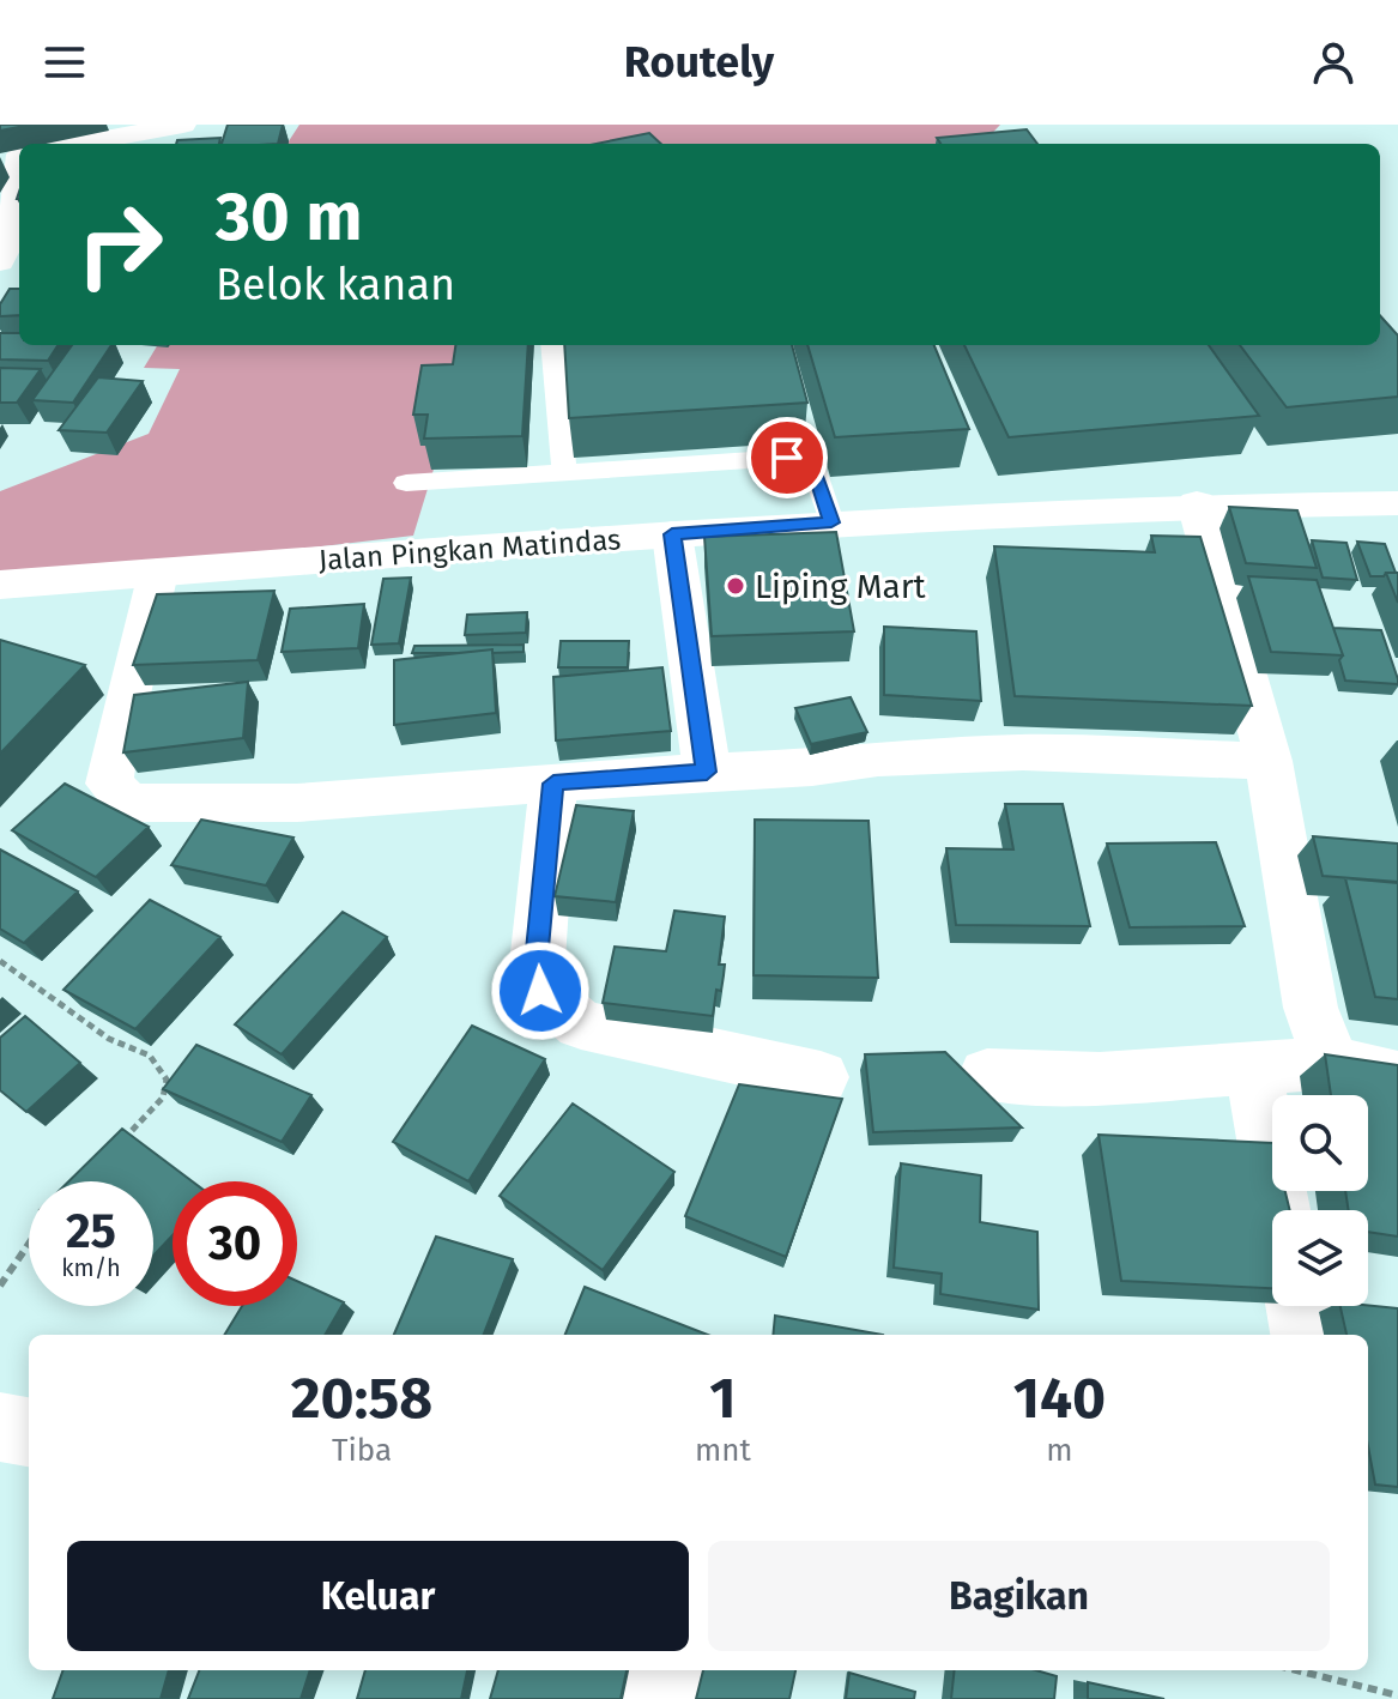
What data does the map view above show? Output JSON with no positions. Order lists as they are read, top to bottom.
{
  "streets": {
    "street": ["Jalan Pingkan Matindas"]
  },
  "places": ["Liping Mart"],
  "page": {
    "header": "Routely",
    "turn": ["30 m", "Belok kanan"],
    "speed": "25 km/h",
    "limit": "30",
    "eta": [
      "20:58",
      "Tiba",
      "1",
      "mnt",
      "140",
      "m"
    ],
    "buttons": ["Keluar", "Bagikan"]
  }
}
